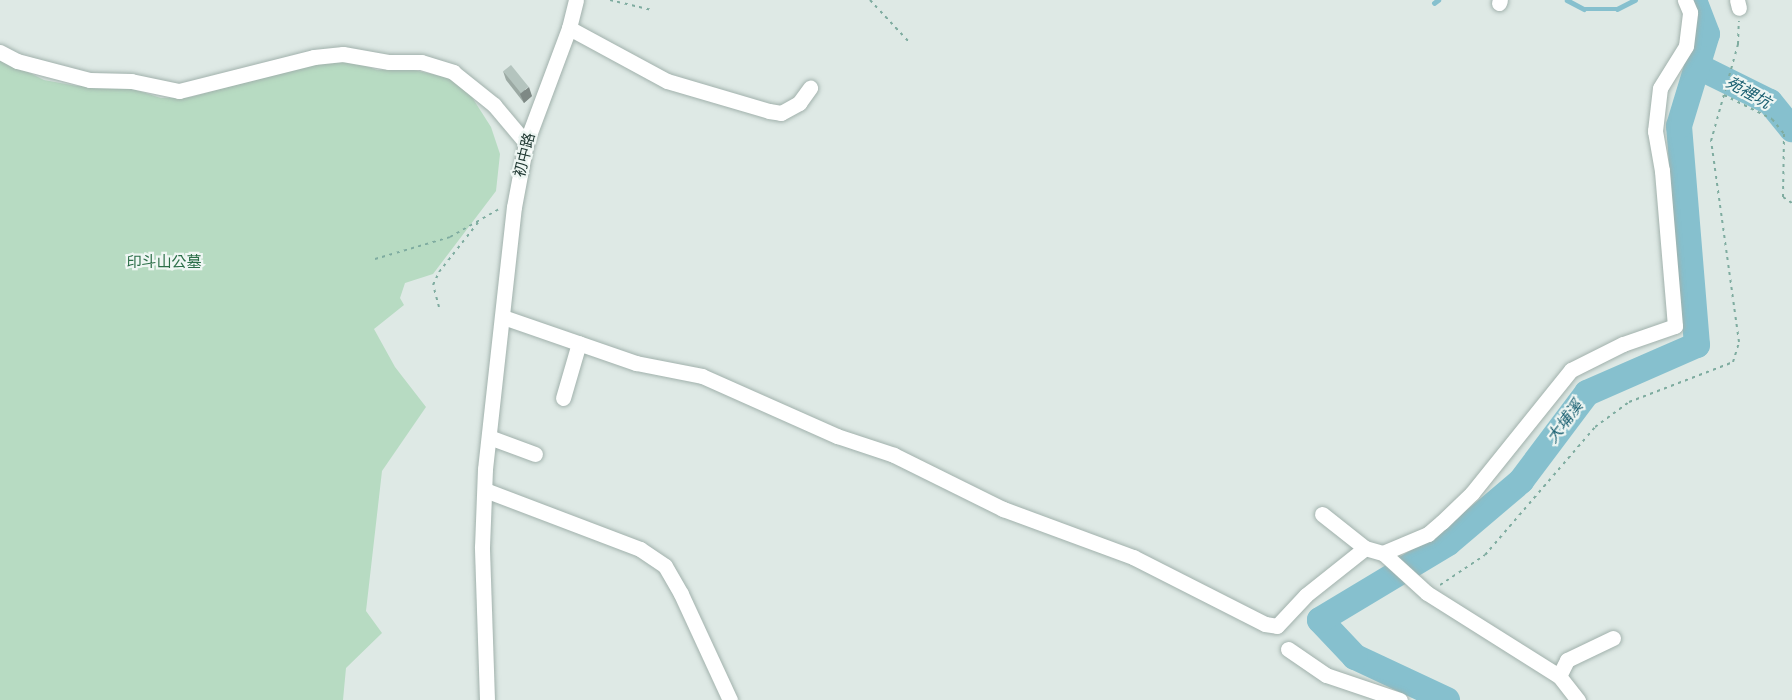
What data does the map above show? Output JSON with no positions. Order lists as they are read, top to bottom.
{
  "streets": {
    "street": ["初中路"]
  },
  "water": ["苑裡坑", "大埔溪"],
  "parks": ["印斗山公墓"]
}
